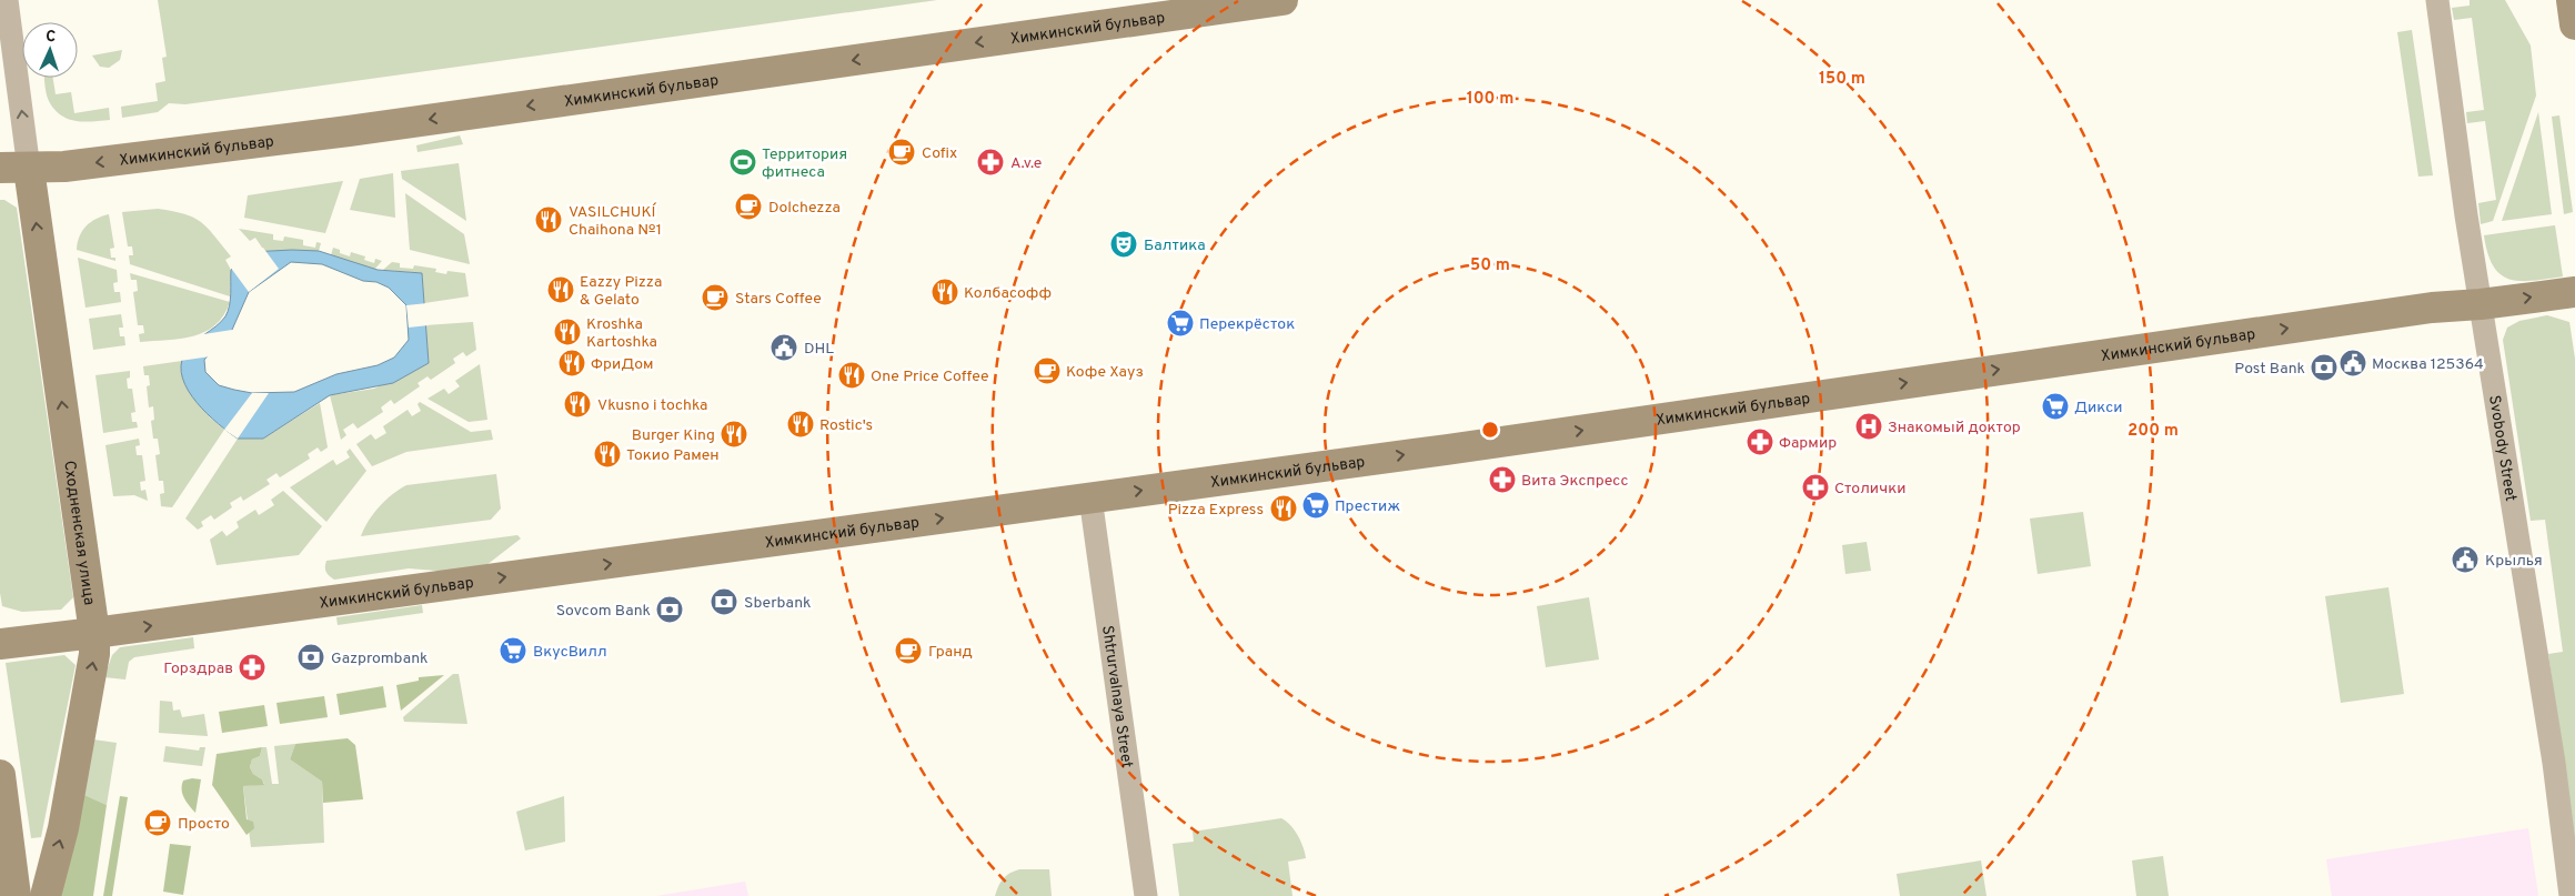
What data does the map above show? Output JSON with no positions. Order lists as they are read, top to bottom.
{
  "streets": {
    "main road": ["Химкинский бульвар", "Сходненская улица"],
    "street": ["Svobody Street", "Shtrurvalnaya Street"]
  },
  "crossings": [
    ["Химкинский бульвар", "Svobody Street"],
    ["Химкинский бульвар", "Сходненская улица"],
    ["Химкинский бульвар", "Shtrurvalnaya Street"]
  ],
  "one_way": ["Сходненская улица"],
  "places": {
    "cafe": [
      "Cofix",
      "Dolchezza",
      "Stars Coffee",
      "Кофе Хауз",
      "Гранд",
      "Просто"
    ],
    "sports": ["Территория фитнеса"],
    "pharmacy": [
      "A.v.e",
      "Фармир",
      "Вита Экспресс",
      "Столички",
      "Горздрав"
    ],
    "restaurant": [
      "VASILCHUKÍ Chaihona №1",
      "Eazzy Pizza & Gelato",
      "Колбасофф",
      "Kroshka Kartoshka",
      "ФриДом",
      "One Price Coffee",
      "Vkusno i tochka",
      "Rostic's",
      "Burger King",
      "Токио Рамен",
      "Pizza Express"
    ],
    "theatre": ["Балтика"],
    "supermarket": [
      "Перекрёсток",
      "Дикси",
      "Престиж",
      "ВкусВилл"
    ],
    "public building": ["DHL", "Москва 125364", "Крылья"],
    "bank": [
      "Post Bank",
      "Sberbank",
      "Sovcom Bank",
      "Gazprombank"
    ],
    "hospital": ["Знакомый доктор"]
  },
  "north": "top",
  "rings": [
    "150 m",
    "100 m",
    "50 m",
    "200 m"
  ]
}
